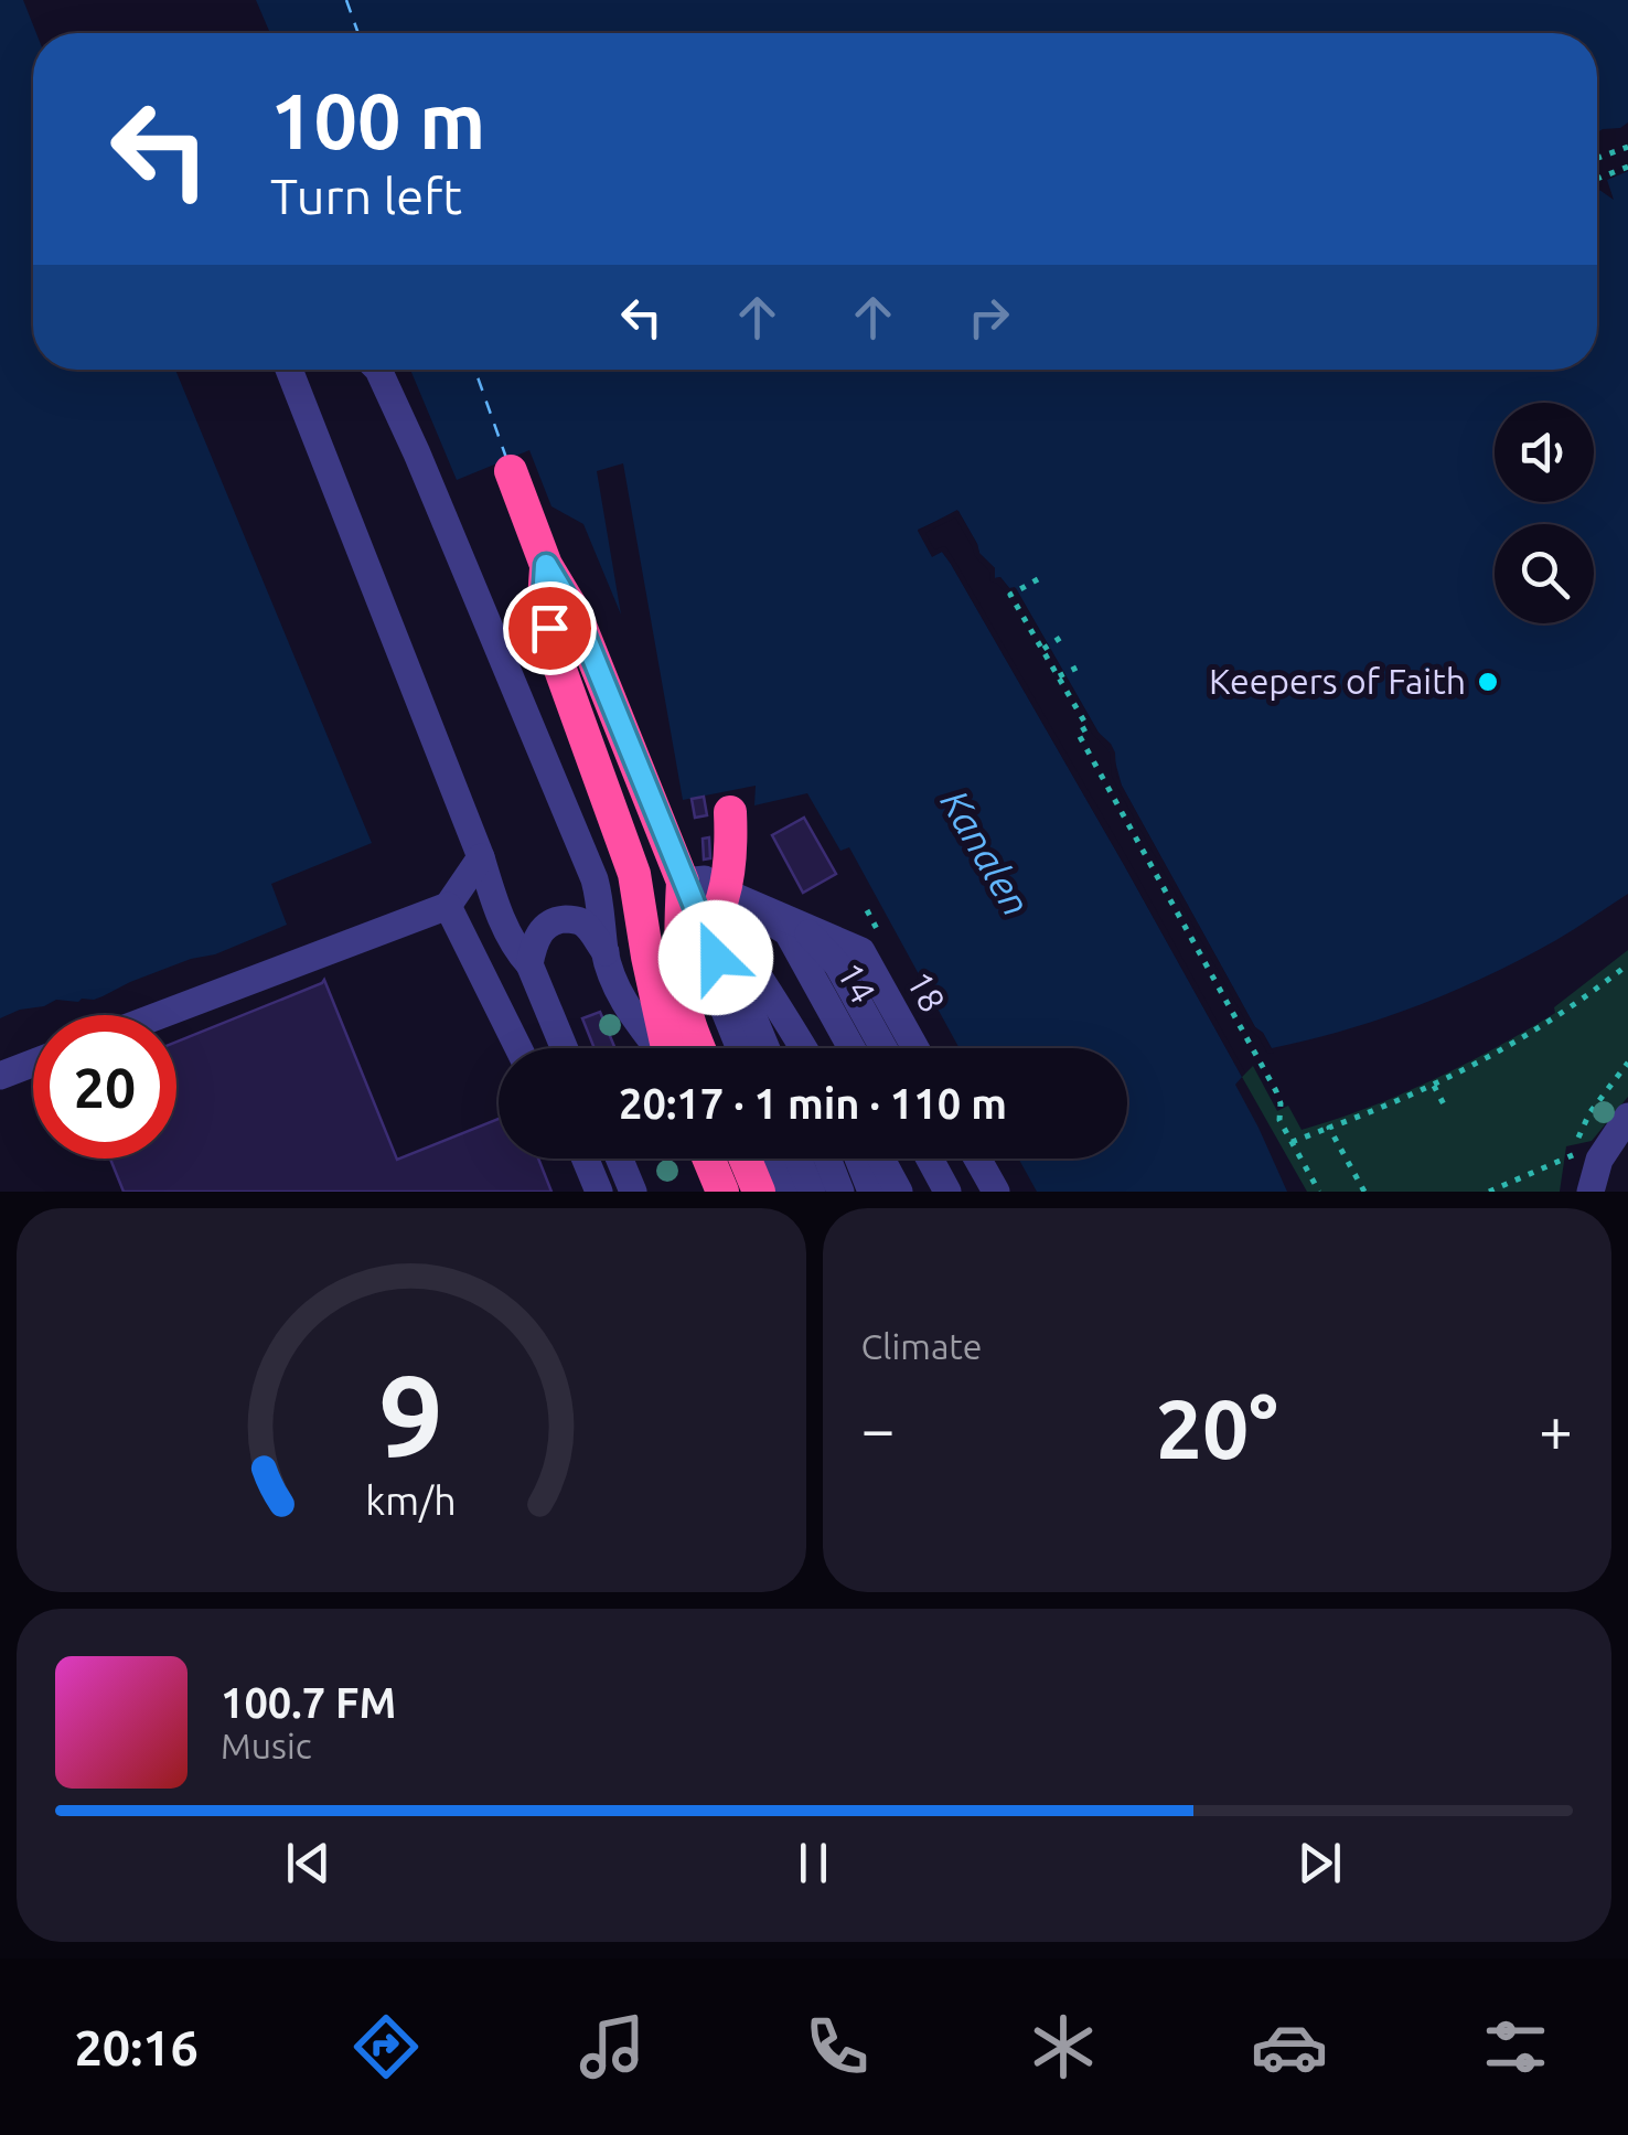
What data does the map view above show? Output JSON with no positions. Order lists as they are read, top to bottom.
{
  "streets": {
    "street": ["14", "18"]
  },
  "water": ["Kanalen"],
  "places": ["Keepers of Faith"],
  "page": {
    "turn": ["100 m", "Turn left"],
    "limit": "20",
    "trip": "20:17 · 1 min · 110 m",
    "tile": "Climate",
    "heat": ["−", "20°", "+"],
    "song": ["100.7 FM", "Music"],
    "tabs": "20:16",
    "gauge": ["9", "km/h"]
  }
}
